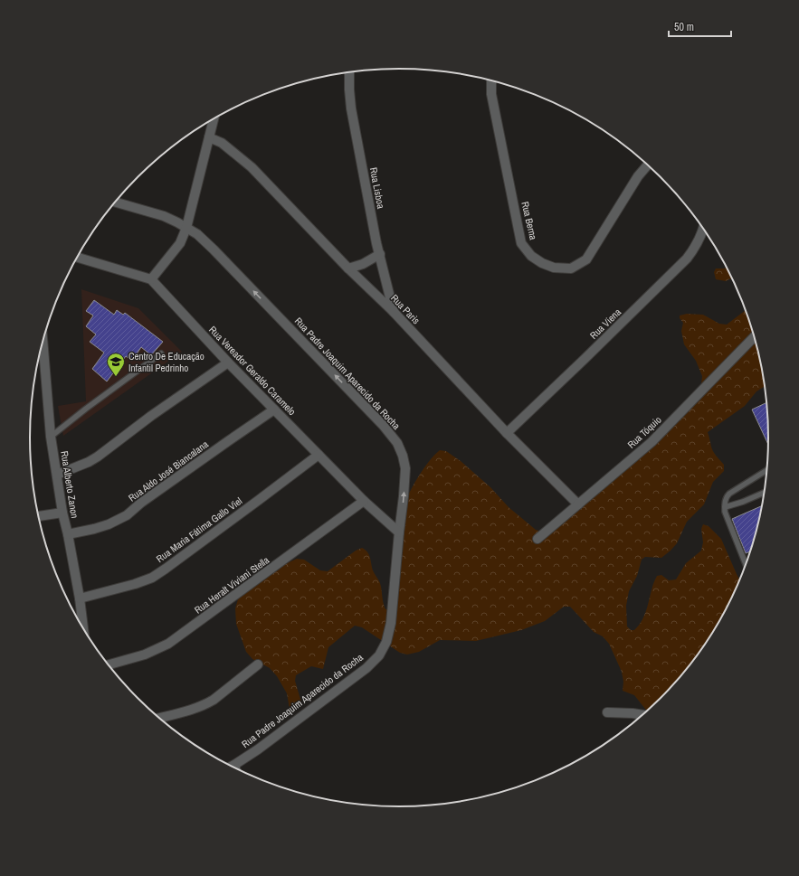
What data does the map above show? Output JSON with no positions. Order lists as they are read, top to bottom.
{
  "streets": {
    "street": [
      "Rua Lisboa",
      "Rua Berna",
      "Rua Paris",
      "Rua Viena",
      "Rua Vereador Geraldo Caramelo",
      "Rua Padre Joaquim Aparecido da Rocha",
      "Rua Tóquio",
      "Rua Aldo José Biancalana",
      "Rua Alberto Zanon",
      "Rua Maria Fátima Gallo Viel",
      "Rua Heralt Viviani Stella"
    ]
  },
  "crossings": [
    ["Rua Lisboa", "Rua Paris"],
    ["Rua Paris", "Rua Viena"],
    ["Rua Paris", "Rua Tóquio"],
    ["Rua Vereador Geraldo Caramelo", "Rua Padre Joaquim Aparecido da Rocha"],
    ["Rua Vereador Geraldo Caramelo", "Rua Aldo José Biancalana"],
    ["Rua Vereador Geraldo Caramelo", "Rua Maria Fátima Gallo Viel"],
    ["Rua Vereador Geraldo Caramelo", "Rua Heralt Viviani Stella"],
    ["Rua Aldo José Biancalana", "Rua Alberto Zanon"],
    ["Rua Alberto Zanon", "Rua Maria Fátima Gallo Viel"]
  ],
  "one_way": ["Rua Padre Joaquim Aparecido da Rocha"],
  "places": {
    "school or university": ["Centro De Educação Infantil Pedrinho"]
  },
  "scale_bar": "50 m"
}
